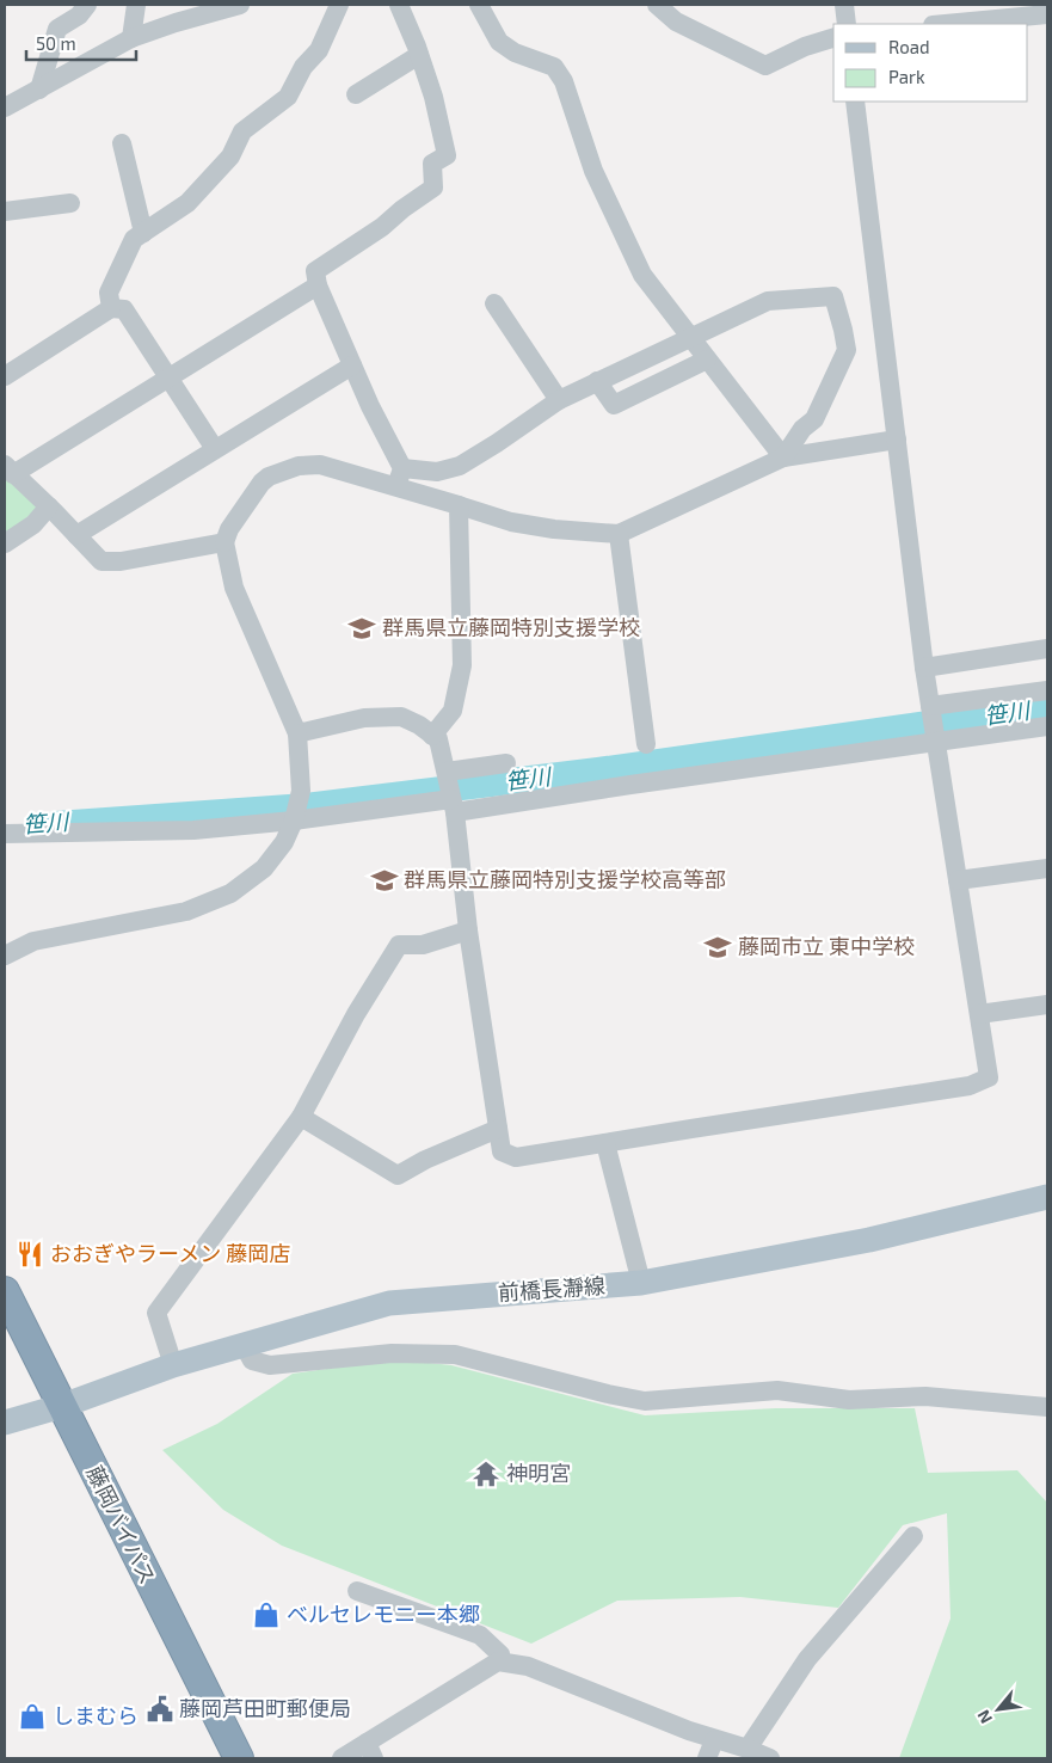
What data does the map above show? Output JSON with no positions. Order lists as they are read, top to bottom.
{
  "streets": {
    "highway": ["藤岡バイパス"],
    "main road": ["前橋長瀞線"]
  },
  "crossings": [
    ["前橋長瀞線", "藤岡バイパス"]
  ],
  "water": ["笹川"],
  "places": {
    "school or university": ["群馬県立藤岡特別支援学校", "群馬県立藤岡特別支援学校高等部", "藤岡市立 東中学校"],
    "restaurant": ["おおぎやラーメン 藤岡店"],
    "temple": ["神明宮"],
    "shop": ["ベルセレモニー本郷", "しまむら"],
    "public building": ["藤岡芦田町郵便局"]
  },
  "legend": ["Road", "Park"],
  "scale_bar": "50 m",
  "north": "bottom left"
}
